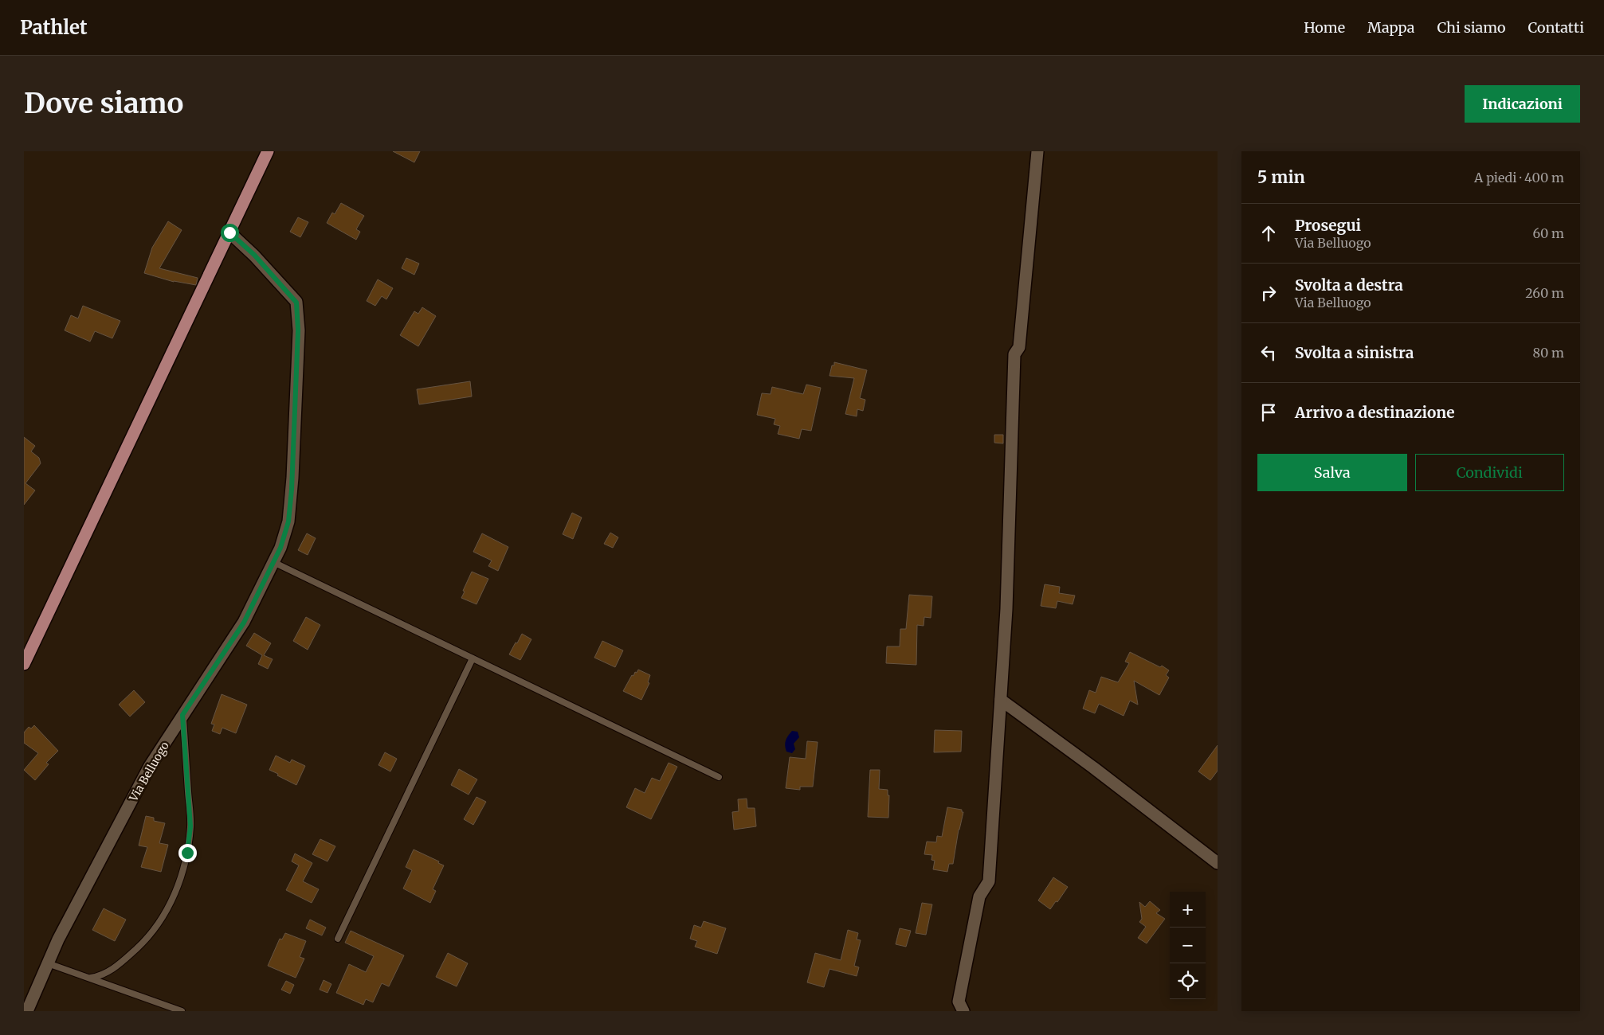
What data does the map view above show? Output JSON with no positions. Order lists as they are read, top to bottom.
{
  "streets": {
    "street": ["Via Belluogo"]
  },
  "page": {
    "header": "Pathlet",
    "nav": [
      "Home",
      "Mappa",
      "Chi siamo",
      "Contatti"
    ],
    "buttons": [
      "Indicazioni",
      ["Salva", "Condividi"]
    ],
    "title": "Dove siamo",
    "heading": ["5 min", "A piedi · 400 m"],
    "list": [
      ["Prosegui", "Via Belluogo", "60 m"],
      ["Svolta a destra", "Via Belluogo", "260 m"],
      ["Svolta a sinistra", "80 m"],
      "Arrivo a destinazione"
    ],
    "map_buttons": ["+", "−"]
  }
}
